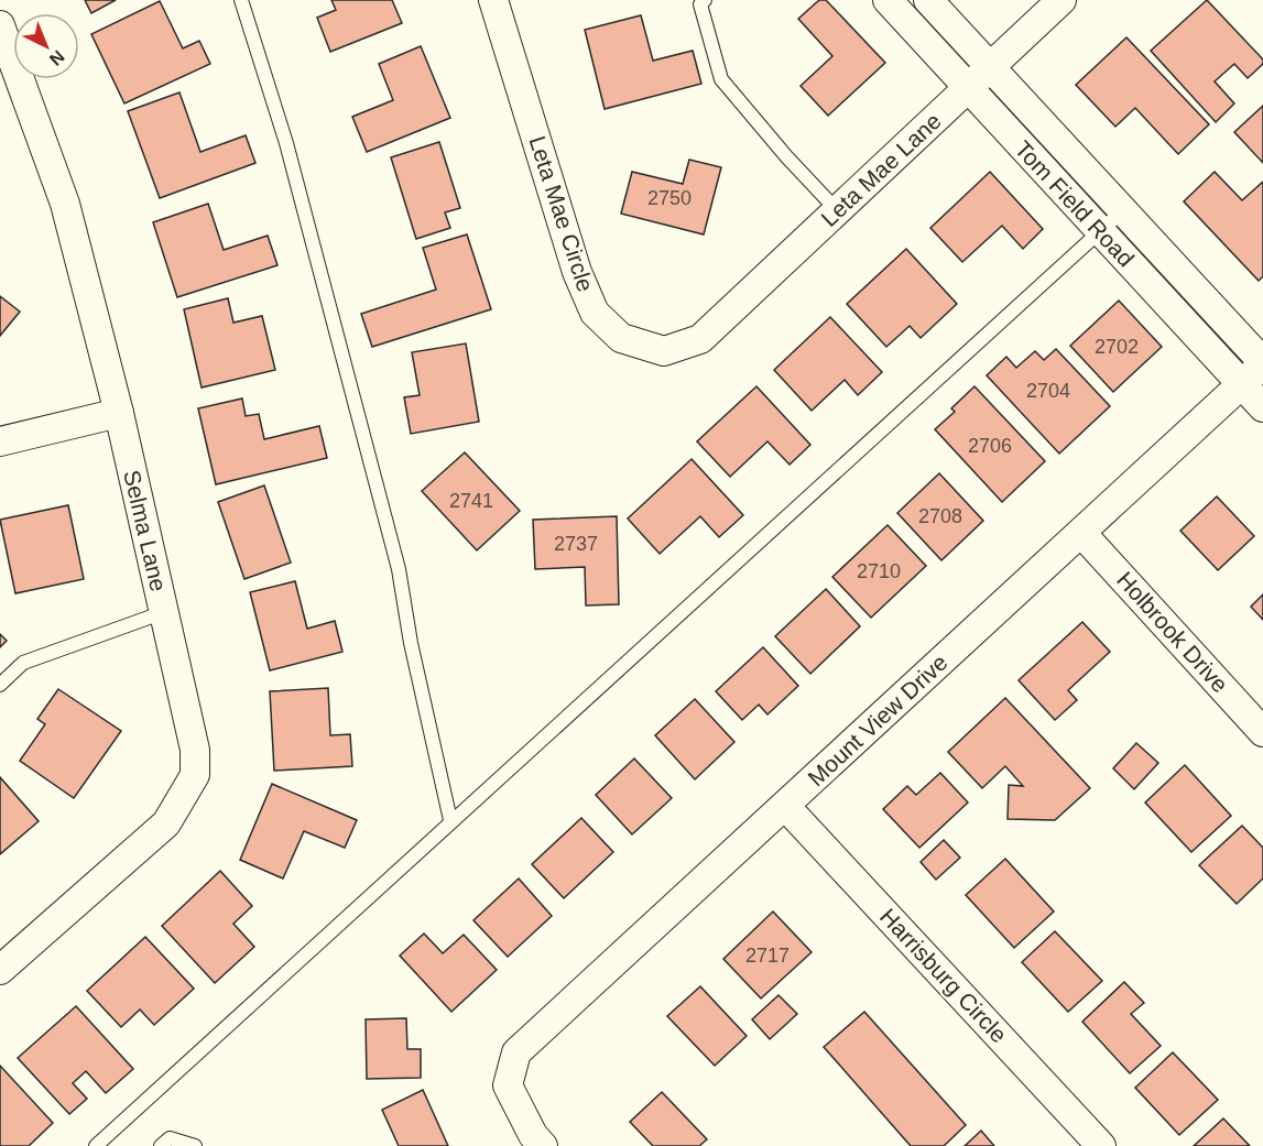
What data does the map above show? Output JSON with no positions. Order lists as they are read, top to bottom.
{
  "streets": {
    "street": [
      "Leta Mae Lane",
      "Tom Field Road",
      "Leta Mae Circle",
      "Selma Lane",
      "Holbrook Drive",
      "Mount View Drive",
      "Harrisburg Circle"
    ]
  },
  "crossings": [
    ["Leta Mae Lane", "Tom Field Road"],
    ["Leta Mae Lane", "Leta Mae Circle"],
    ["Tom Field Road", "Mount View Drive"],
    ["Holbrook Drive", "Mount View Drive"],
    ["Mount View Drive", "Harrisburg Circle"]
  ],
  "house_numbers": [
    "2750",
    "2702",
    "2704",
    "2706",
    "2741",
    "2708",
    "2737",
    "2710",
    "2717"
  ],
  "north": "bottom right"
}
